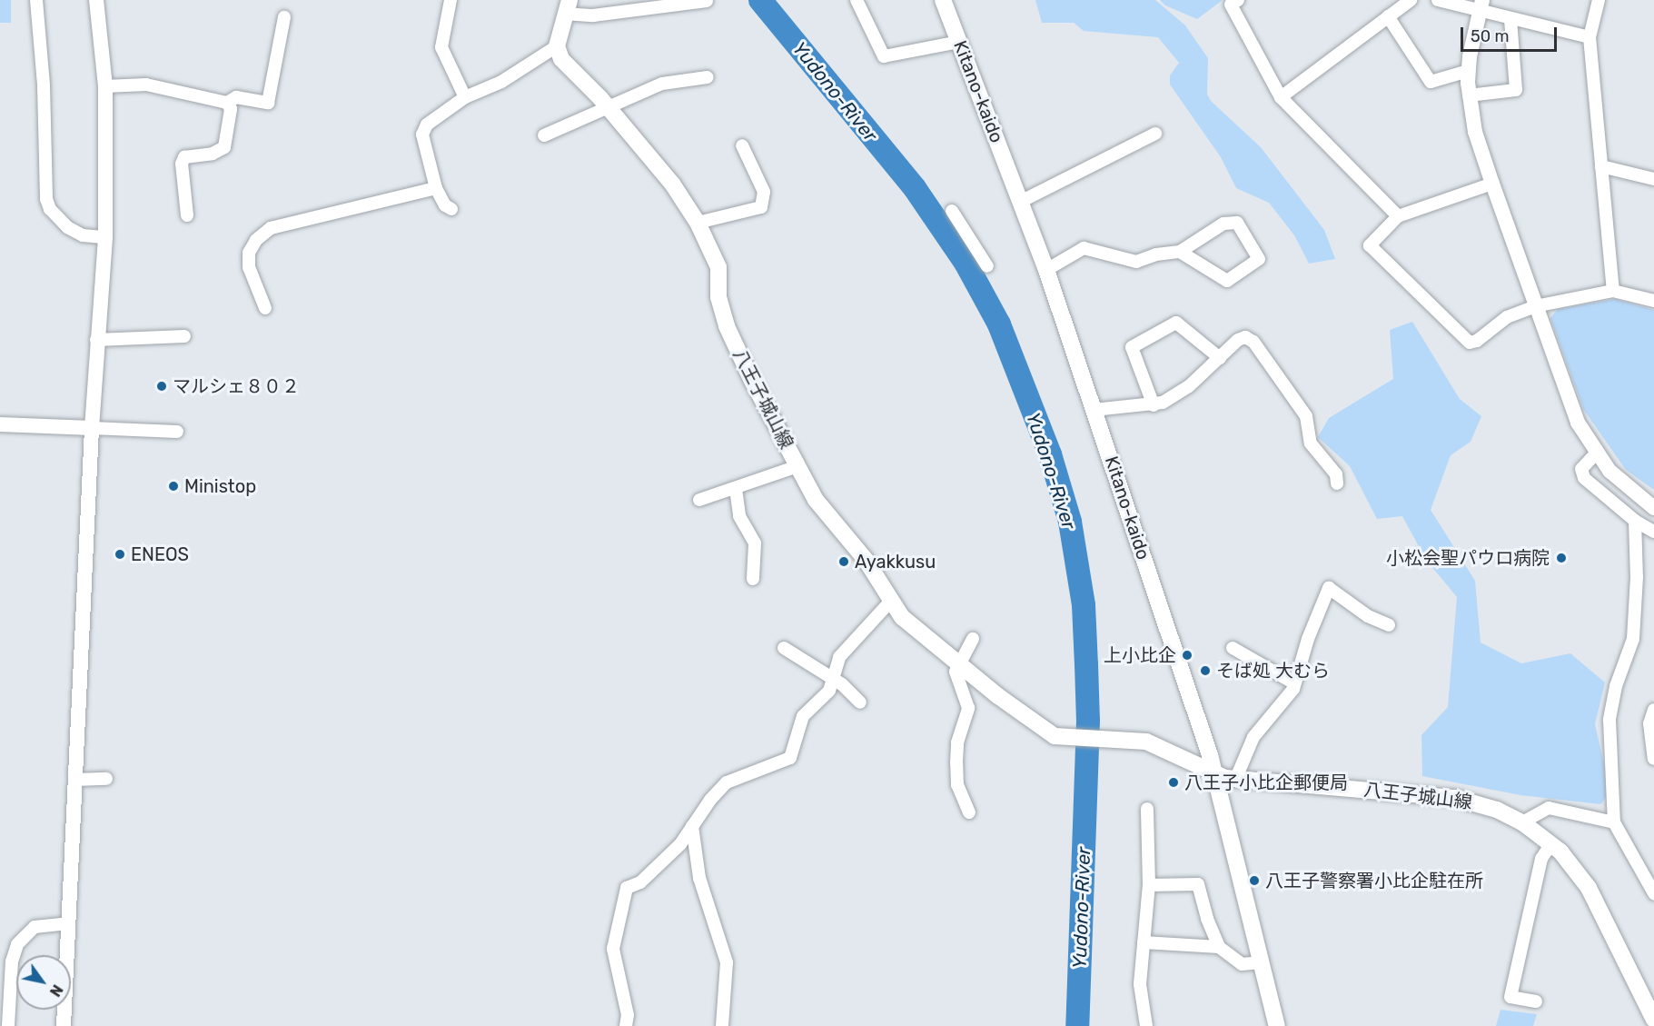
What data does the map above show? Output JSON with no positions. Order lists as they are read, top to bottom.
{
  "streets": {
    "main road": ["Kitano-kaido", "八王子城山線"]
  },
  "crossings": [
    ["Kitano-kaido", "八王子城山線"]
  ],
  "water": ["Yudono-River"],
  "places": [
    "マルシェ８０２",
    "Ministop",
    "ENEOS",
    "小松会聖パウロ病院",
    "Ayakkusu",
    "上小比企",
    "そば処 大むら",
    "八王子小比企郵便局",
    "八王子警察署小比企駐在所"
  ],
  "scale_bar": "50 m",
  "north": "bottom right"
}
